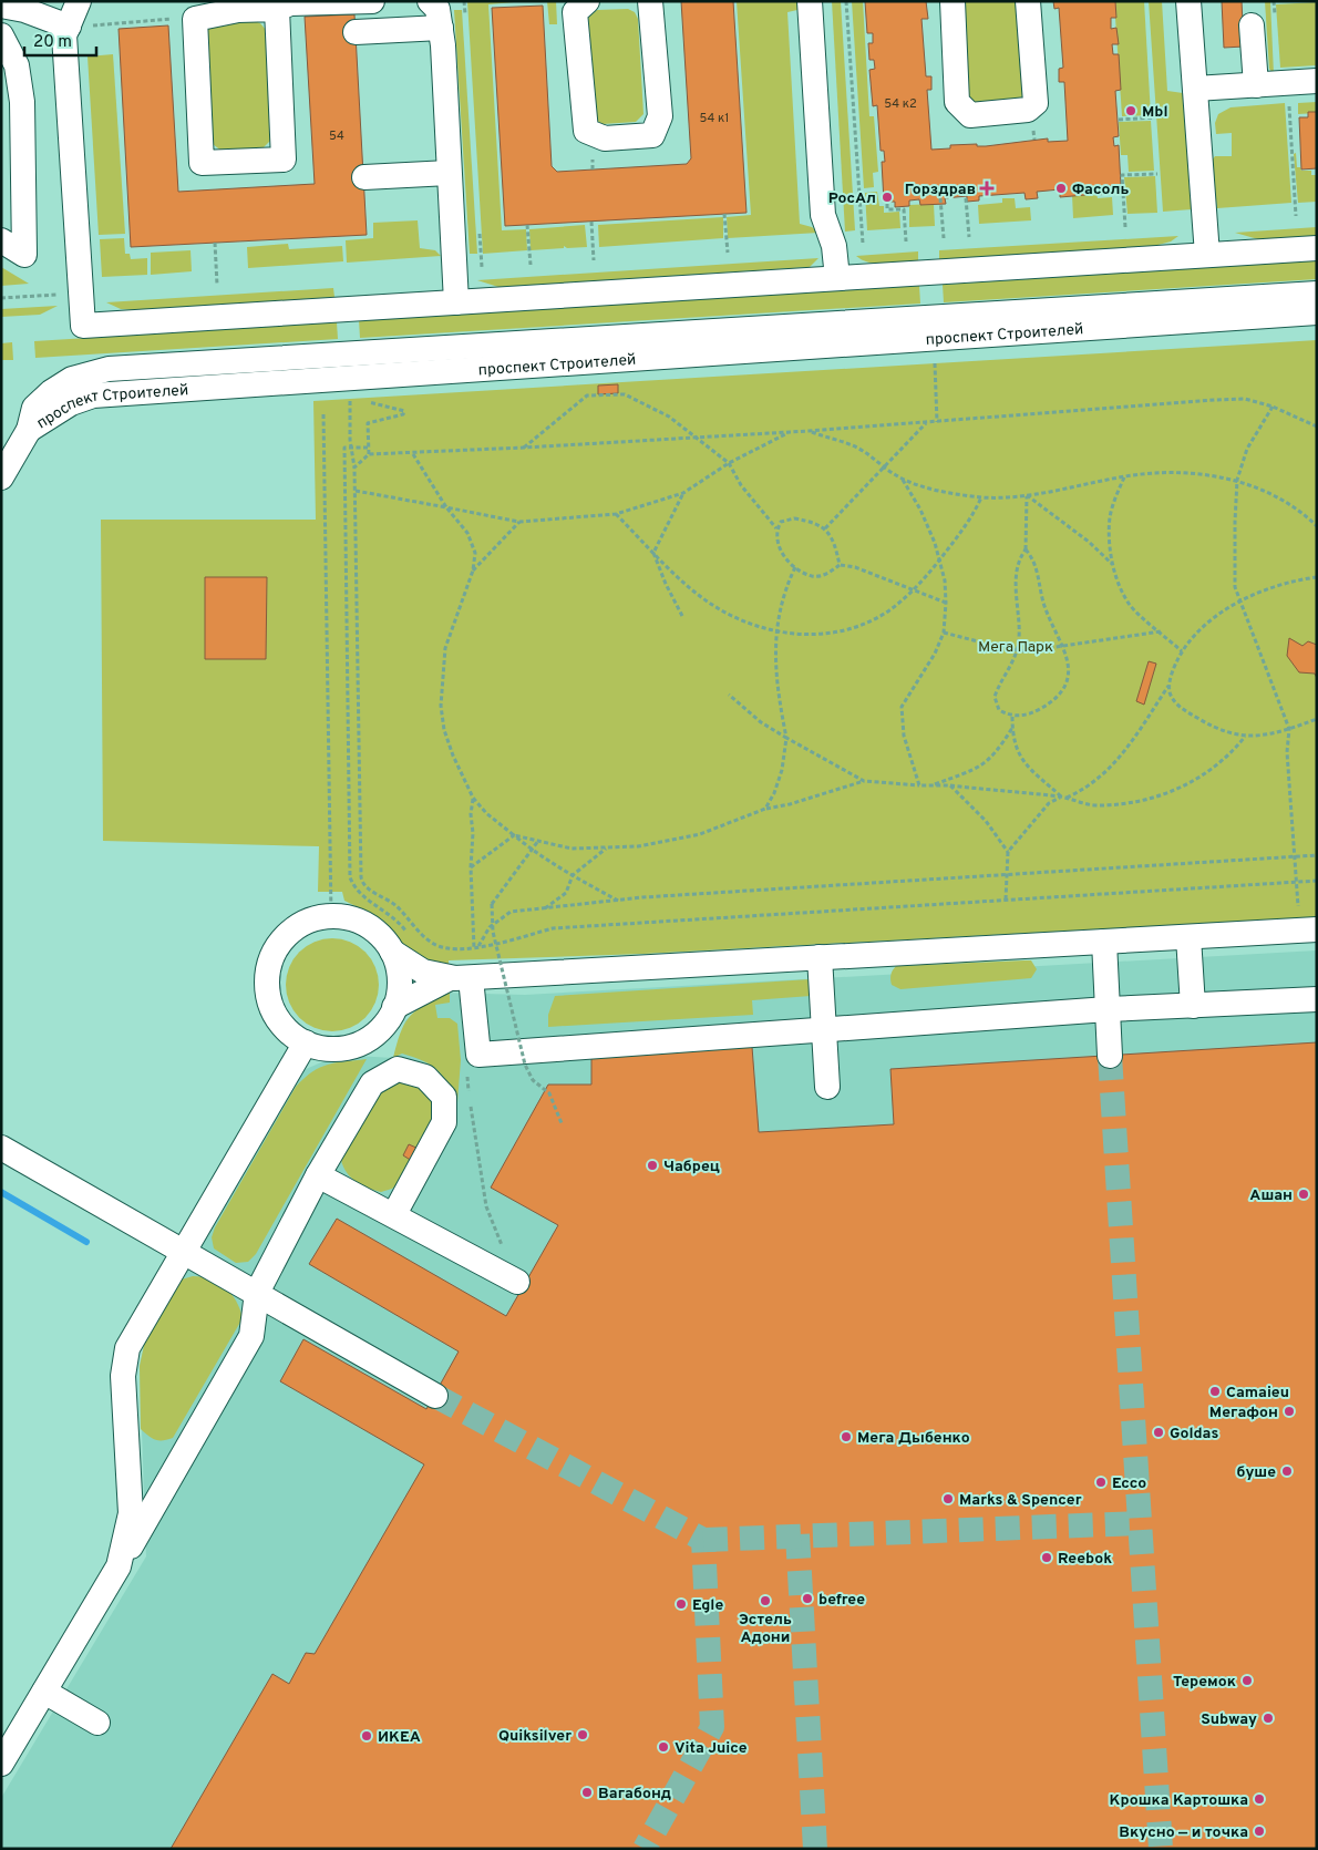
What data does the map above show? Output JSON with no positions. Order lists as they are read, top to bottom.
{
  "streets": {
    "street": ["проспект Строителей"]
  },
  "parks": ["Мега Парк"],
  "places": {
    "other": [
      "Mbl",
      "Фасоль",
      "РосАл",
      "Чабрец",
      "Ашан",
      "Camaieu",
      "Мегафон",
      "Goldas",
      "Мега Дыбенко",
      "буше",
      "Ecco",
      "Marks & Spencer",
      "Reebok",
      "befree",
      "Эстель Адони",
      "Egle",
      "Теремок",
      "Subway",
      "Quiksilver",
      "ИКЕА",
      "Vita Juice",
      "Вагабонд",
      "Крошка Картошка",
      "Вкусно — и точка"
    ],
    "health": ["Горздрав"]
  },
  "house_numbers": ["54 к2", "54 к1", "54"],
  "scale_bar": "20 m"
}
